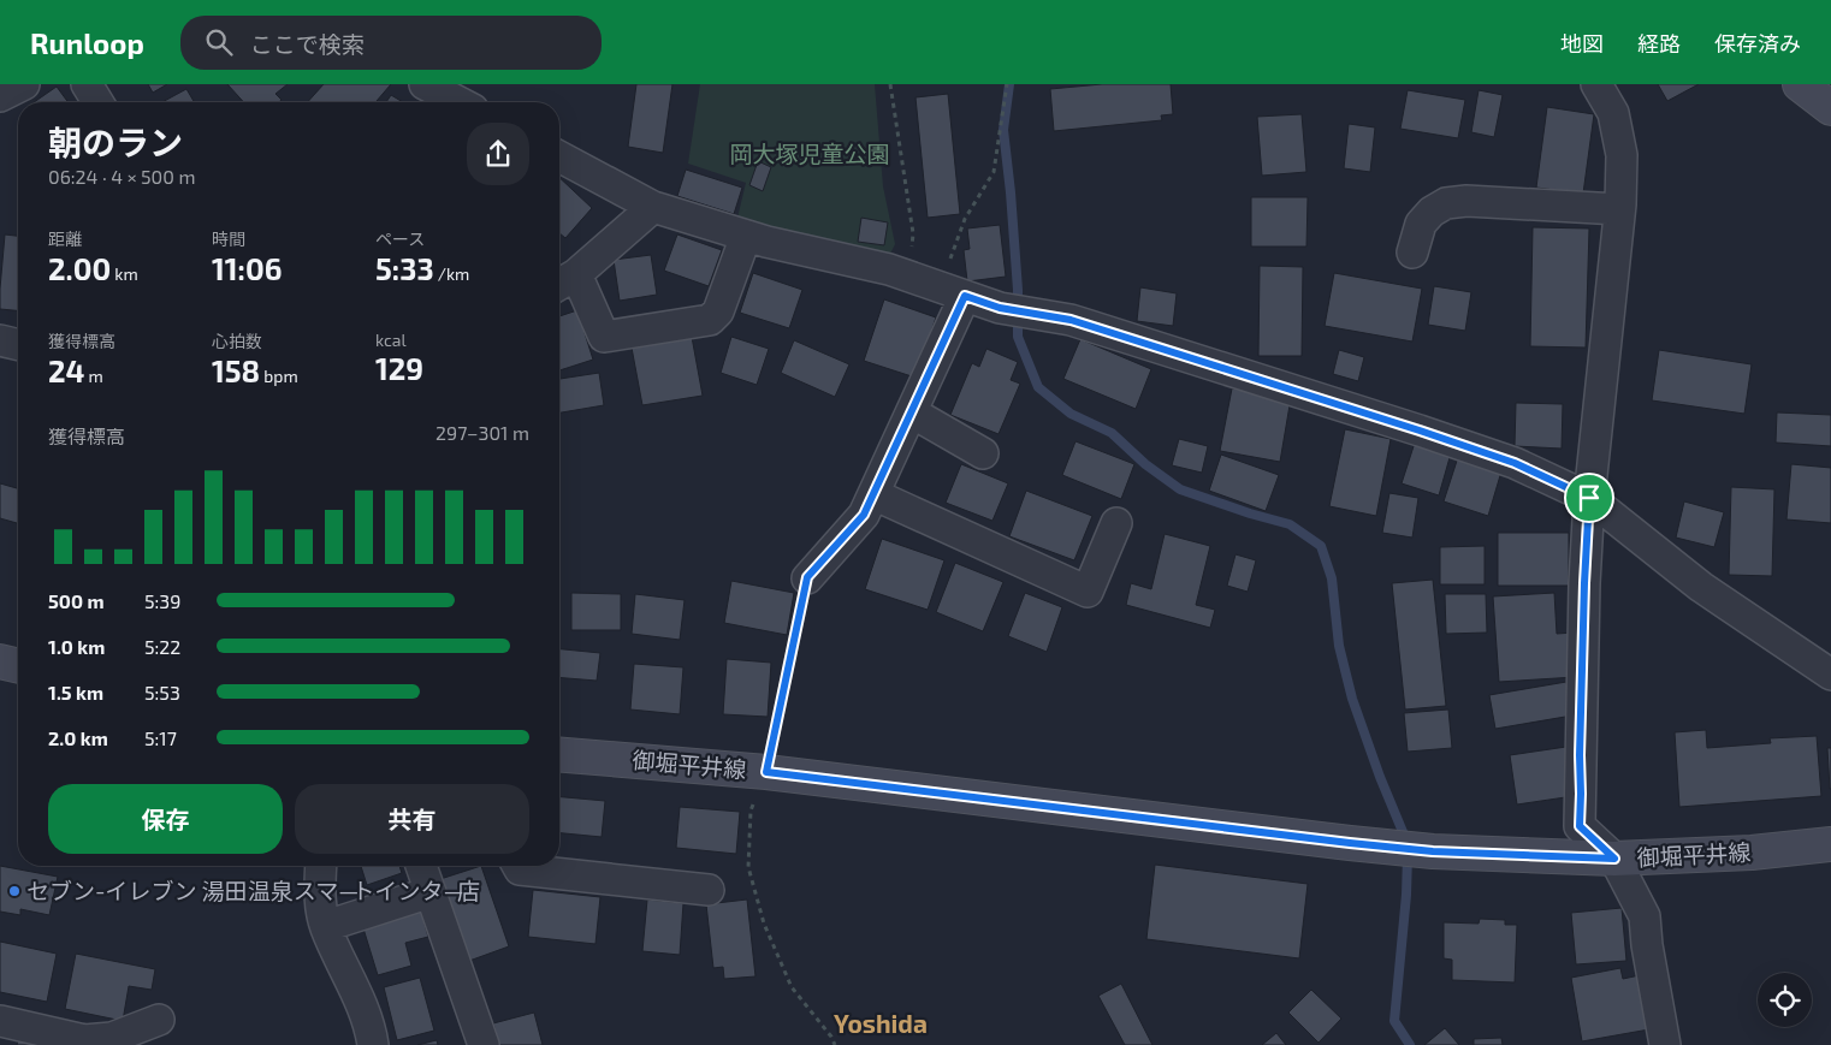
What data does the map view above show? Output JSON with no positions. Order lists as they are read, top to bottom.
{
  "streets": {
    "street": ["御堀平井線"]
  },
  "districts": ["Yoshida"],
  "parks": ["岡大塚児童公園"],
  "places": ["セブン-イレブン 湯田温泉スマ―トインタ―店"],
  "page": {
    "header": "Runloop",
    "search": "ここで検索",
    "nav": ["地図", "経路", "保存済み"],
    "heading": ["朝のラン", "06:24 · 4 × 500 m"],
    "stats": [
      ["距離", "2.00 km"],
      ["時間", "11:06"],
      ["ペース", "5:33 /km"],
      ["獲得標高", "24 m"],
      ["心拍数", "158 bpm"],
      ["kcal", "129"]
    ],
    "chart": ["獲得標高", "297–301 m"],
    "list": [
      {
        "name": "500 m",
        "note": "5:39"
      },
      {
        "name": "1.0 km",
        "note": "5:22"
      },
      {
        "name": "1.5 km",
        "note": "5:53"
      },
      {
        "name": "2.0 km",
        "note": "5:17"
      }
    ],
    "buttons": ["保存", "共有"]
  }
}
